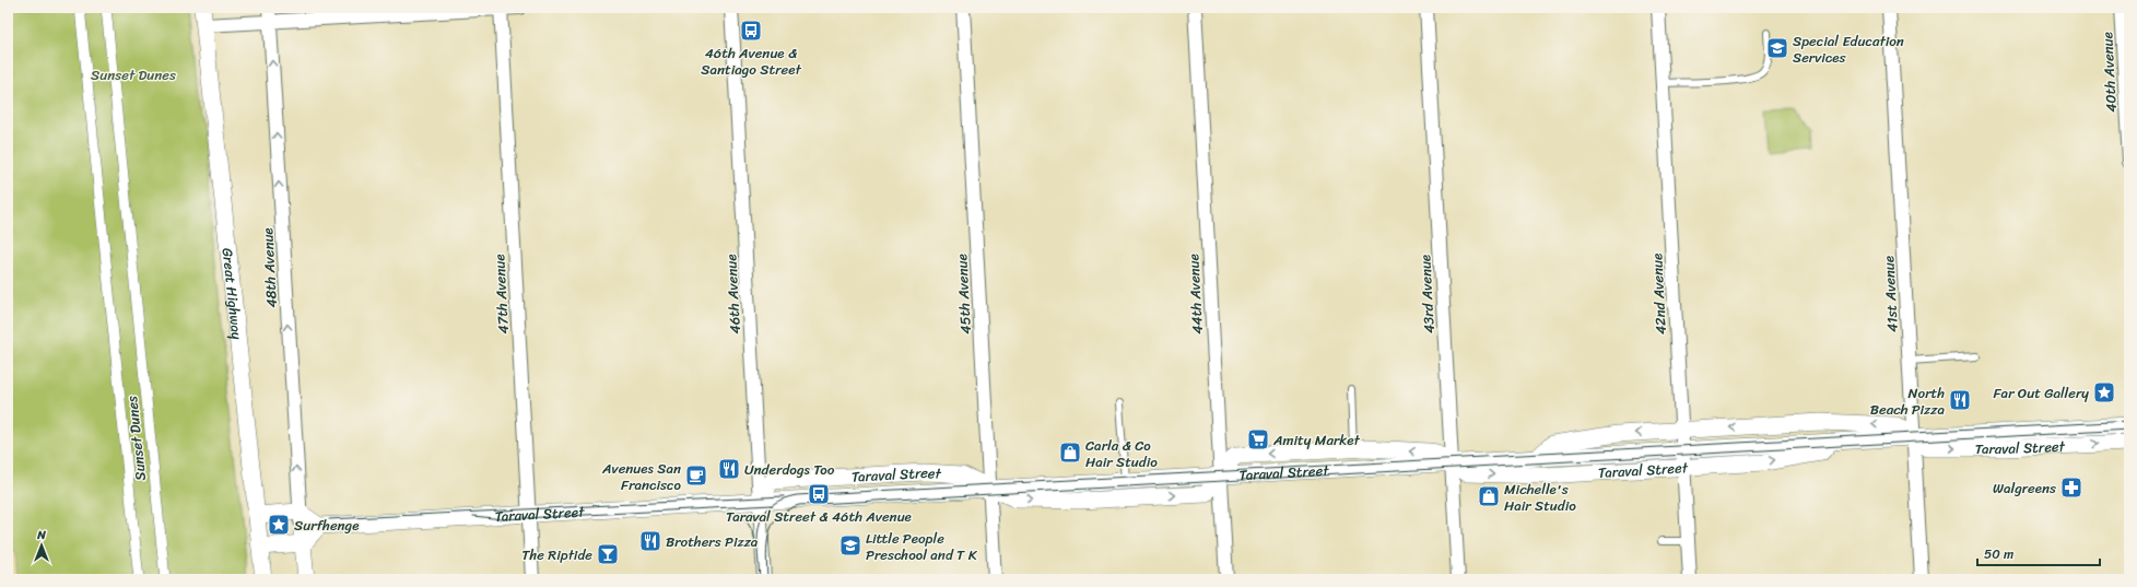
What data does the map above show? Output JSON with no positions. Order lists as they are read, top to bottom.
{
  "streets": {
    "street": [
      "40th Avenue",
      "48th Avenue",
      "Great Highway",
      "47th Avenue",
      "46th Avenue",
      "45th Avenue",
      "44th Avenue",
      "43rd Avenue",
      "42nd Avenue",
      "41st Avenue",
      "Sunset Dunes",
      "Taraval Street"
    ]
  },
  "crossings": [
    ["47th Avenue", "Taraval Street"],
    ["46th Avenue", "Taraval Street"],
    ["45th Avenue", "Taraval Street"],
    ["44th Avenue", "Taraval Street"],
    ["43rd Avenue", "Taraval Street"],
    ["42nd Avenue", "Taraval Street"],
    ["41st Avenue", "Taraval Street"]
  ],
  "one_way": ["48th Avenue"],
  "parks": ["Sunset Dunes"],
  "places": {
    "bus stop": ["46th Avenue & Santiago Street", "Taraval Street & 46th Avenue"],
    "school or university": ["Special Education Services", "Little People Preschool and T K"],
    "place": ["Far Out Gallery", "Surfhenge"],
    "restaurant": ["North Beach Pizza", "Underdogs Too", "Brothers Pizza"],
    "supermarket": ["Amity Market"],
    "shop": ["Carla & Co Hair Studio", "Michelle's Hair Studio"],
    "cafe": ["Avenues San Francisco"],
    "pharmacy": ["Walgreens"],
    "bar": ["The Riptide"]
  },
  "scale_bar": "50 m",
  "north": "top"
}
